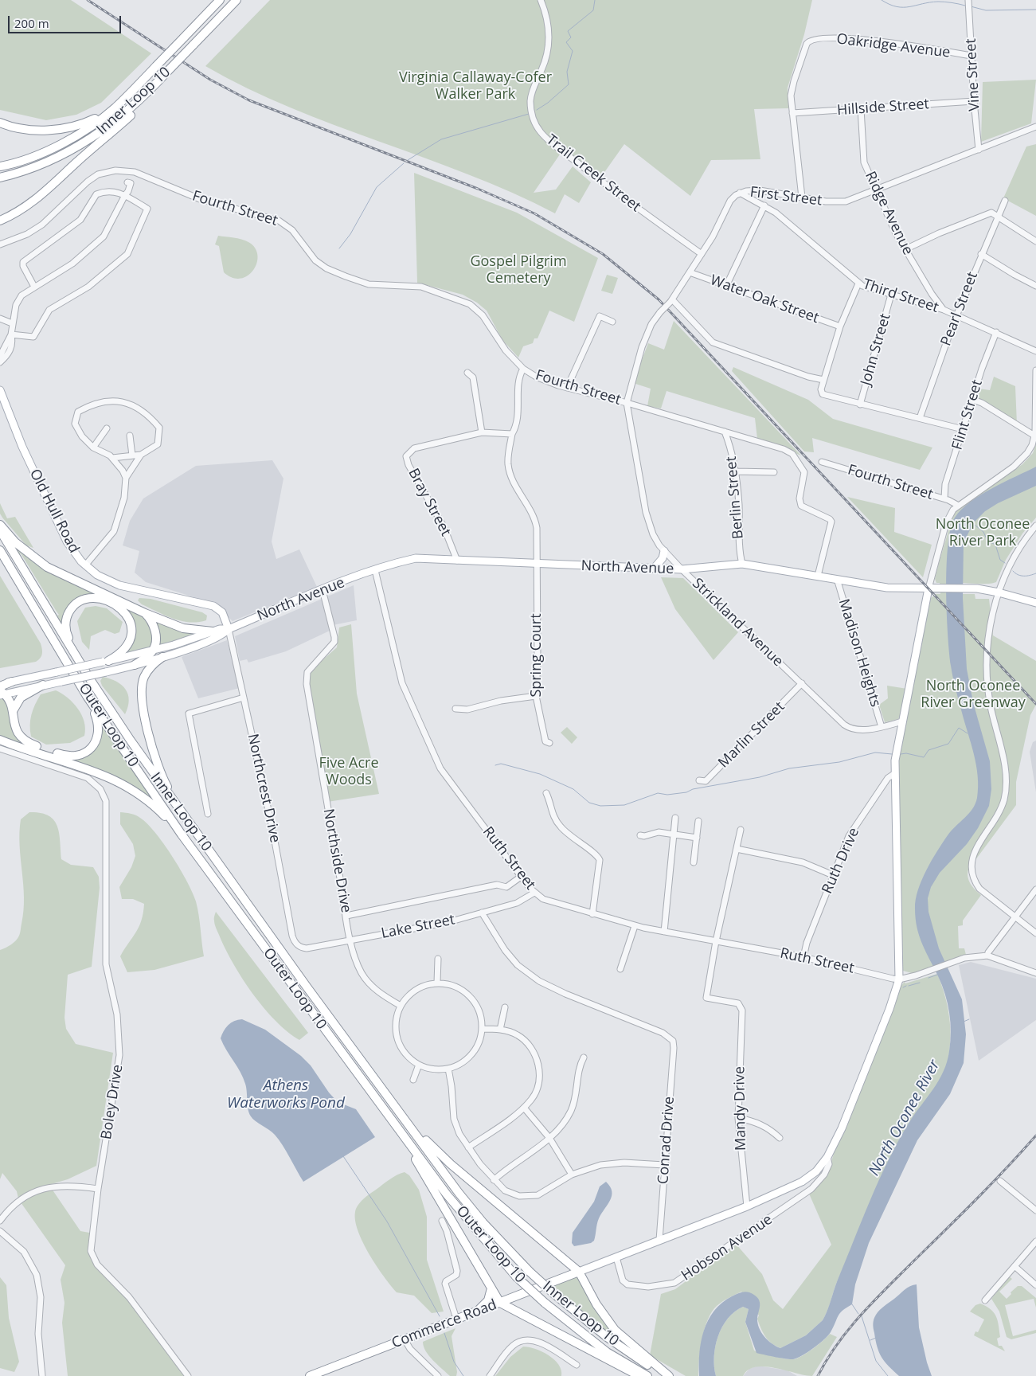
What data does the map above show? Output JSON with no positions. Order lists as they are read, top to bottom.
{
  "streets": {
    "highway": ["Inner Loop 10", "Outer Loop 10", "Commerce Road"],
    "main road": ["Old Hull Road", "North Avenue"],
    "street": [
      "Oakridge Avenue",
      "Vine Street",
      "Hillside Street",
      "Trail Creek Street",
      "First Street",
      "Fourth Street",
      "Ridge Avenue",
      "Third Street",
      "Water Oak Street",
      "Pearl Street",
      "John Street",
      "Flint Street",
      "Berlin Street",
      "Bray Street",
      "Strickland Avenue",
      "Madison Heights",
      "Spring Court",
      "Marlin Street",
      "Northcrest Drive",
      "Ruth Street",
      "Northside Drive",
      "Ruth Drive",
      "Lake Street",
      "Boley Drive",
      "Mandy Drive",
      "Conrad Drive",
      "Hobson Avenue"
    ]
  },
  "crossings": [
    ["Oakridge Avenue", "Vine Street"],
    ["Oakridge Avenue", "Hillside Street"],
    ["Vine Street", "Hillside Street"],
    ["Vine Street", "First Street"],
    ["Hillside Street", "Ridge Avenue"],
    ["Trail Creek Street", "First Street"],
    ["First Street", "Fourth Street"],
    ["First Street", "Ridge Avenue"],
    ["First Street", "Third Street"],
    ["First Street", "Water Oak Street"],
    ["First Street", "Strickland Avenue"],
    ["Fourth Street", "Flint Street"],
    ["Fourth Street", "Berlin Street"],
    ["Fourth Street", "North Avenue"],
    ["Fourth Street", "Strickland Avenue"],
    ["Ridge Avenue", "Third Street"],
    ["Third Street", "Pearl Street"],
    ["Third Street", "John Street"],
    ["Third Street", "Flint Street"],
    ["Berlin Street", "North Avenue"],
    ["Bray Street", "North Avenue"],
    ["Bray Street", "Spring Court"],
    ["Old Hull Road", "North Avenue"],
    ["Old Hull Road", "Northcrest Drive"],
    ["North Avenue", "Strickland Avenue"],
    ["North Avenue", "Madison Heights"],
    ["North Avenue", "Spring Court"],
    ["North Avenue", "Northcrest Drive"],
    ["North Avenue", "Ruth Street"],
    ["North Avenue", "Northside Drive"],
    ["Strickland Avenue", "Madison Heights"],
    ["Strickland Avenue", "Marlin Street"],
    ["Northcrest Drive", "Lake Street"],
    ["Ruth Street", "Ruth Drive"],
    ["Ruth Street", "Lake Street"],
    ["Ruth Street", "Mandy Drive"],
    ["Northside Drive", "Lake Street"],
    ["Lake Street", "Conrad Drive"]
  ],
  "water": ["Athens Waterworks Pond", "North Oconee River"],
  "parks": [
    "Virginia Callaway-Cofer Walker Park",
    "Gospel Pilgrim Cemetery",
    "North Oconee River Park",
    "North Oconee River Greenway",
    "Five Acre Woods"
  ],
  "scale_bar": "200 m"
}
